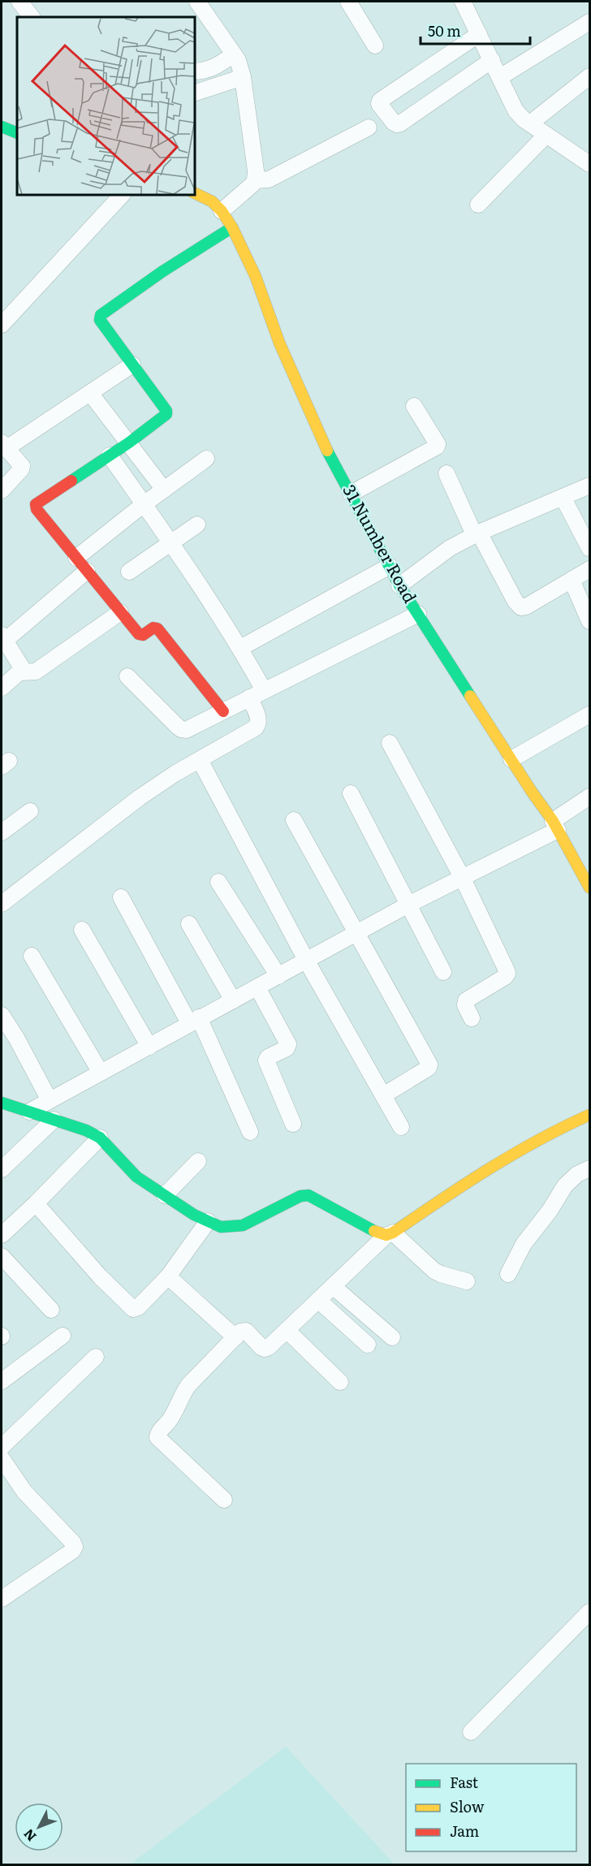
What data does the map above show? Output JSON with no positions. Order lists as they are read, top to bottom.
{
  "streets": {
    "street": ["31 Number Road"]
  },
  "legend": ["Fast", "Slow", "Jam"],
  "scale_bar": "50 m",
  "north": "bottom left"
}
